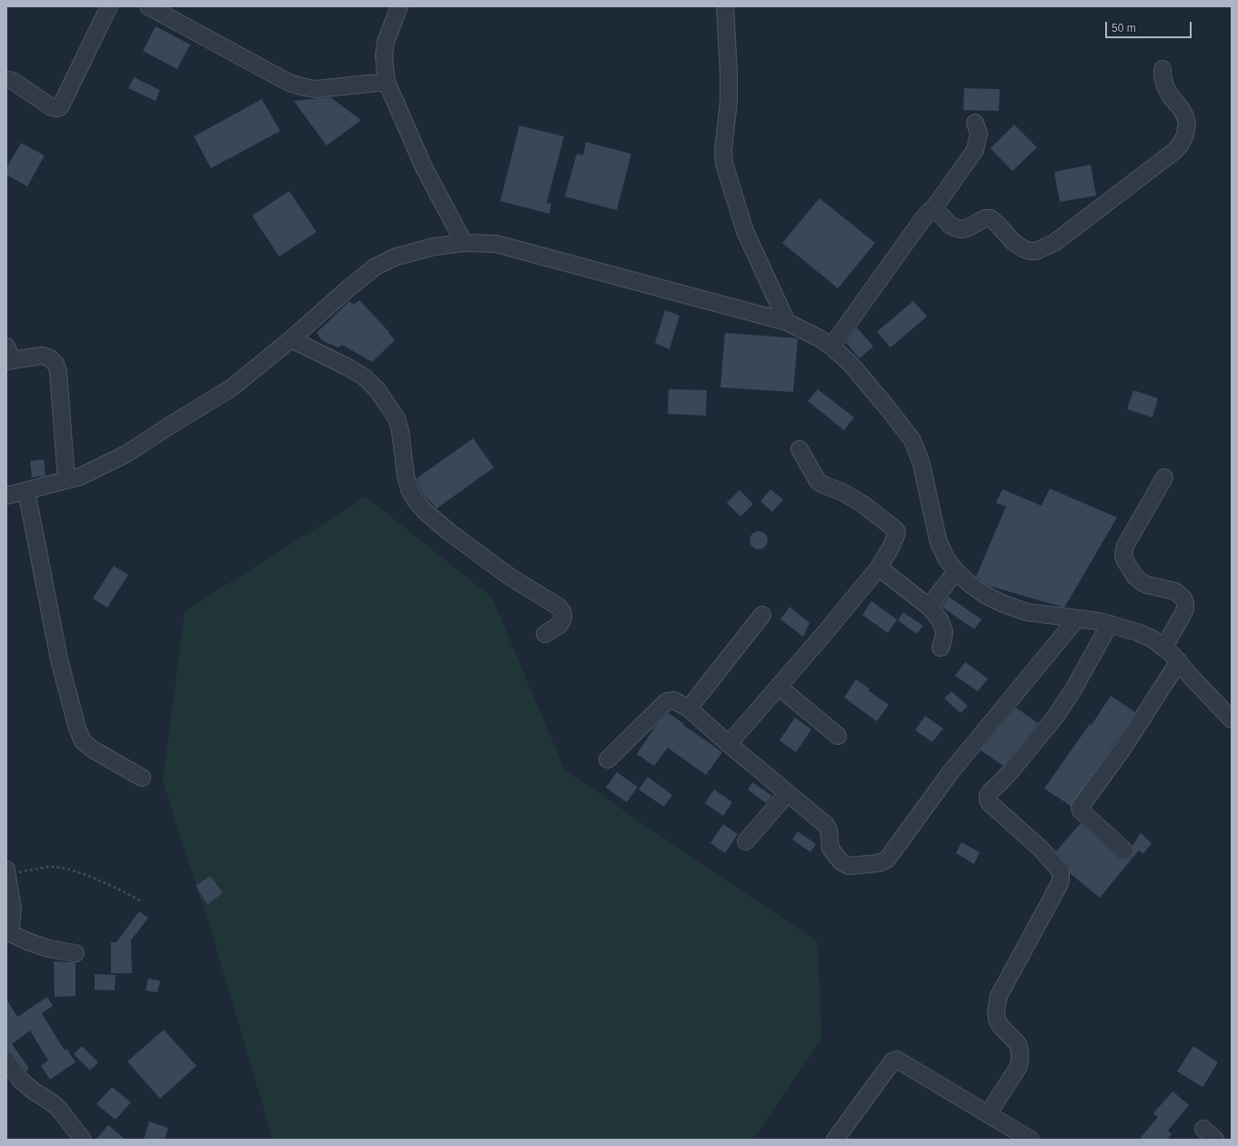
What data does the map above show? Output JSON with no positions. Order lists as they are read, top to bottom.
{
  "scale_bar": "50 m"
}
